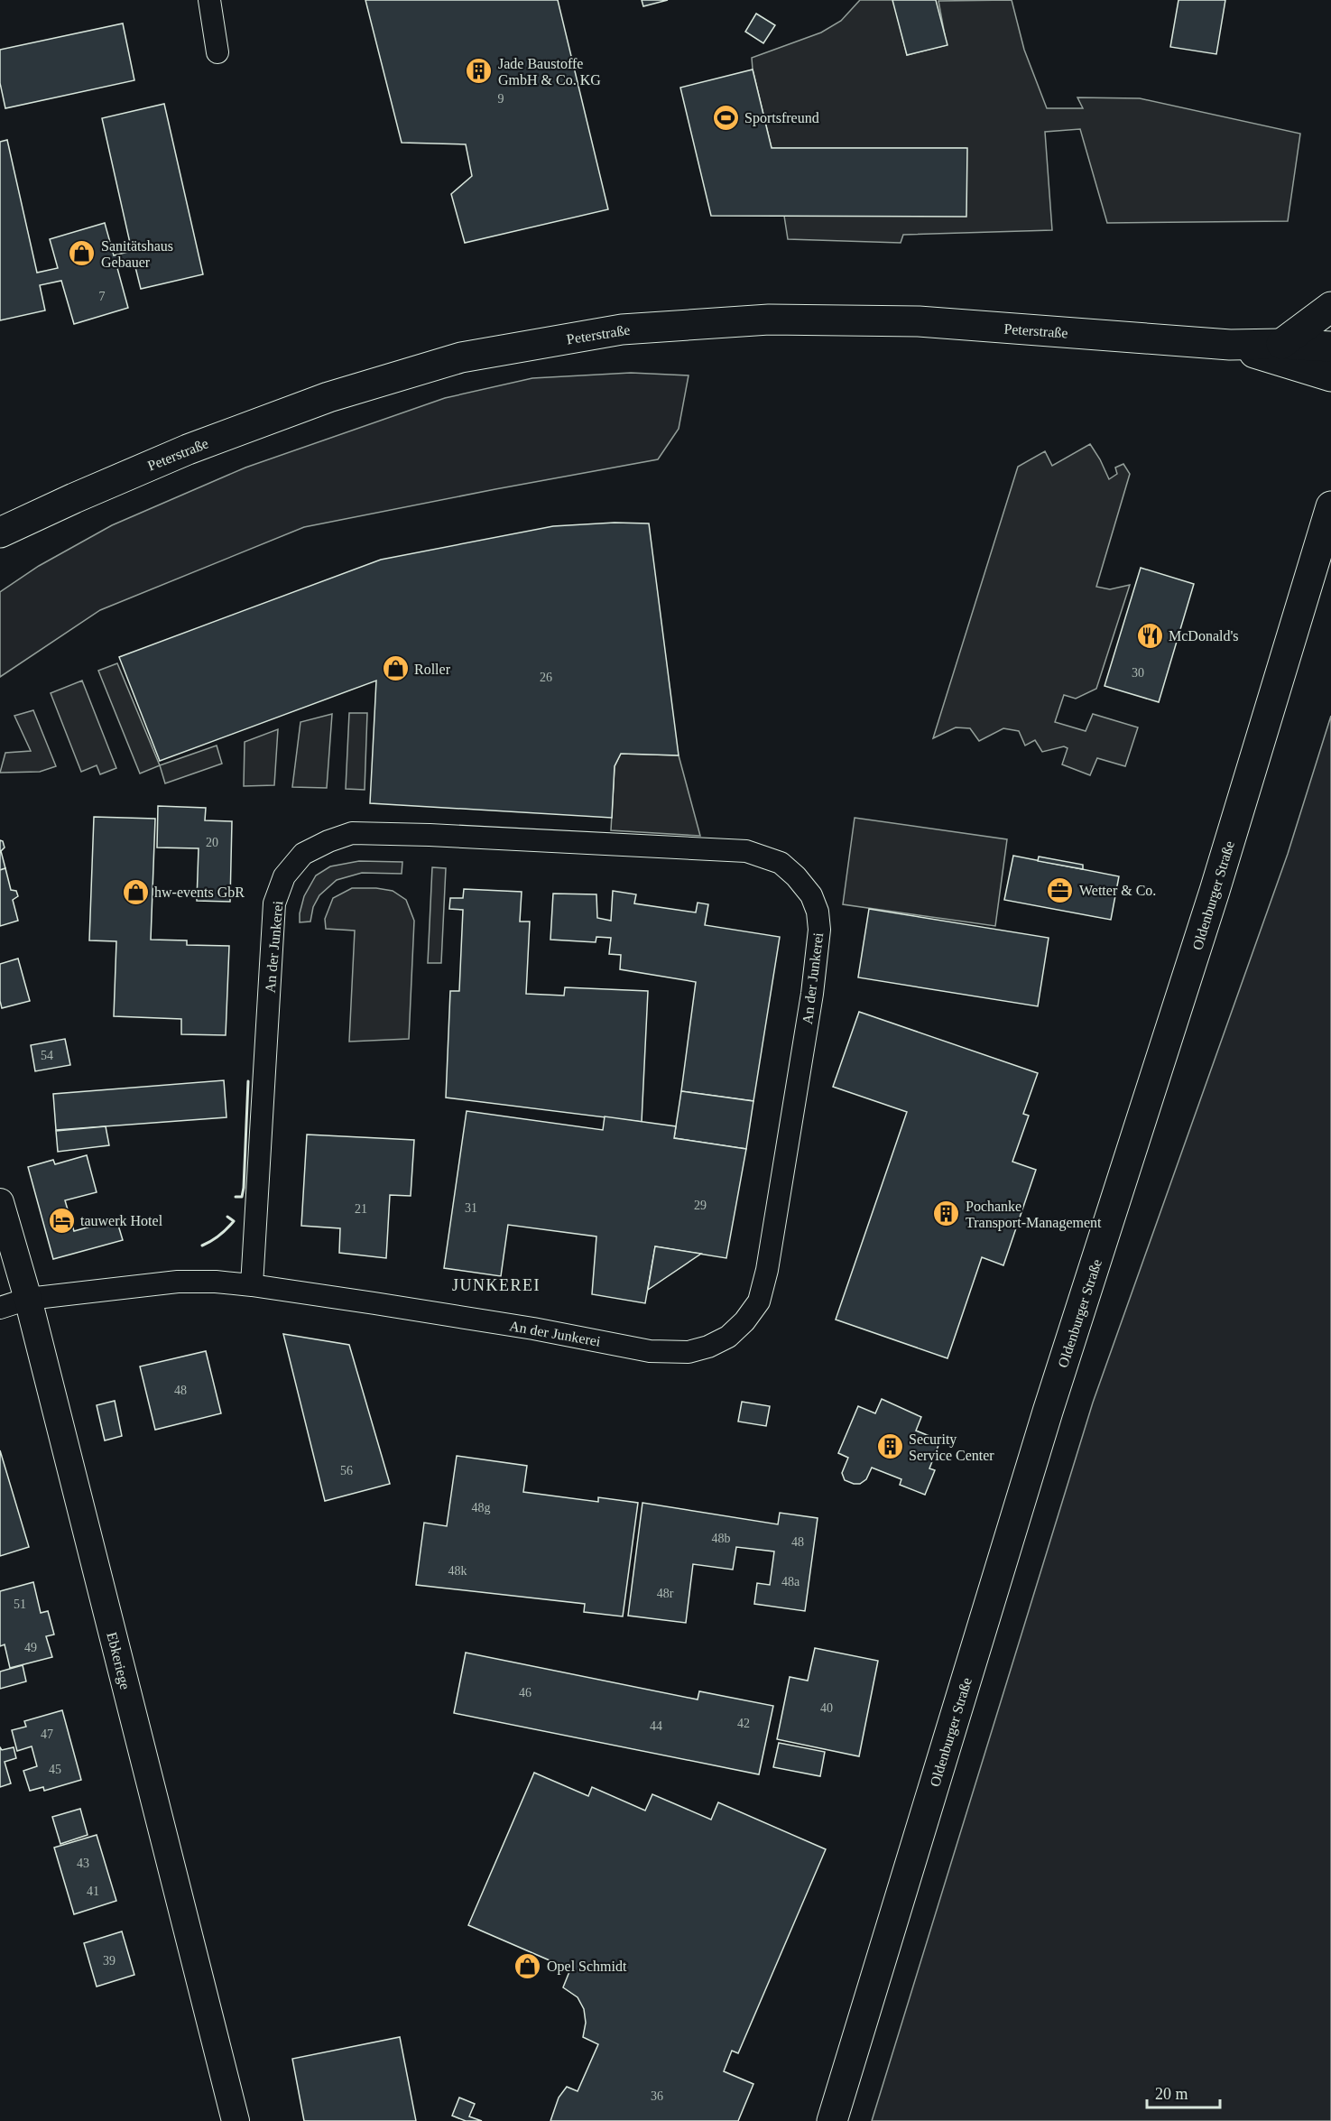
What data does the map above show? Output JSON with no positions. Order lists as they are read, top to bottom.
{
  "streets": {
    "main road": ["Peterstraße", "Oldenburger Straße"],
    "street": ["An der Junkerei", "Ebkeriege"]
  },
  "crossings": [
    ["An der Junkerei", "Ebkeriege"]
  ],
  "districts": ["JUNKEREI"],
  "places": {
    "building": ["Jade Baustoffe GmbH & Co. KG", "Pochanke Transport-Management", "Security Service Center"],
    "sports": ["Sportsfreund"],
    "shop": [
      "Sanitätshaus Gebauer",
      "Roller",
      "hw-events GbR",
      "Opel Schmidt"
    ],
    "restaurant": ["McDonald's"],
    "office": ["Wetter & Co."],
    "hotel": ["tauwerk Hotel"]
  },
  "house_numbers": [
    "9",
    "7",
    "30",
    "26",
    "20",
    "54",
    "29",
    "31",
    "21",
    "48",
    "56",
    "48g",
    "48b",
    "48",
    "48k",
    "48a",
    "48r",
    "51",
    "49",
    "46",
    "40",
    "42",
    "44",
    "47",
    "45",
    "43",
    "41",
    "39",
    "36"
  ],
  "scale_bar": "20 m"
}
